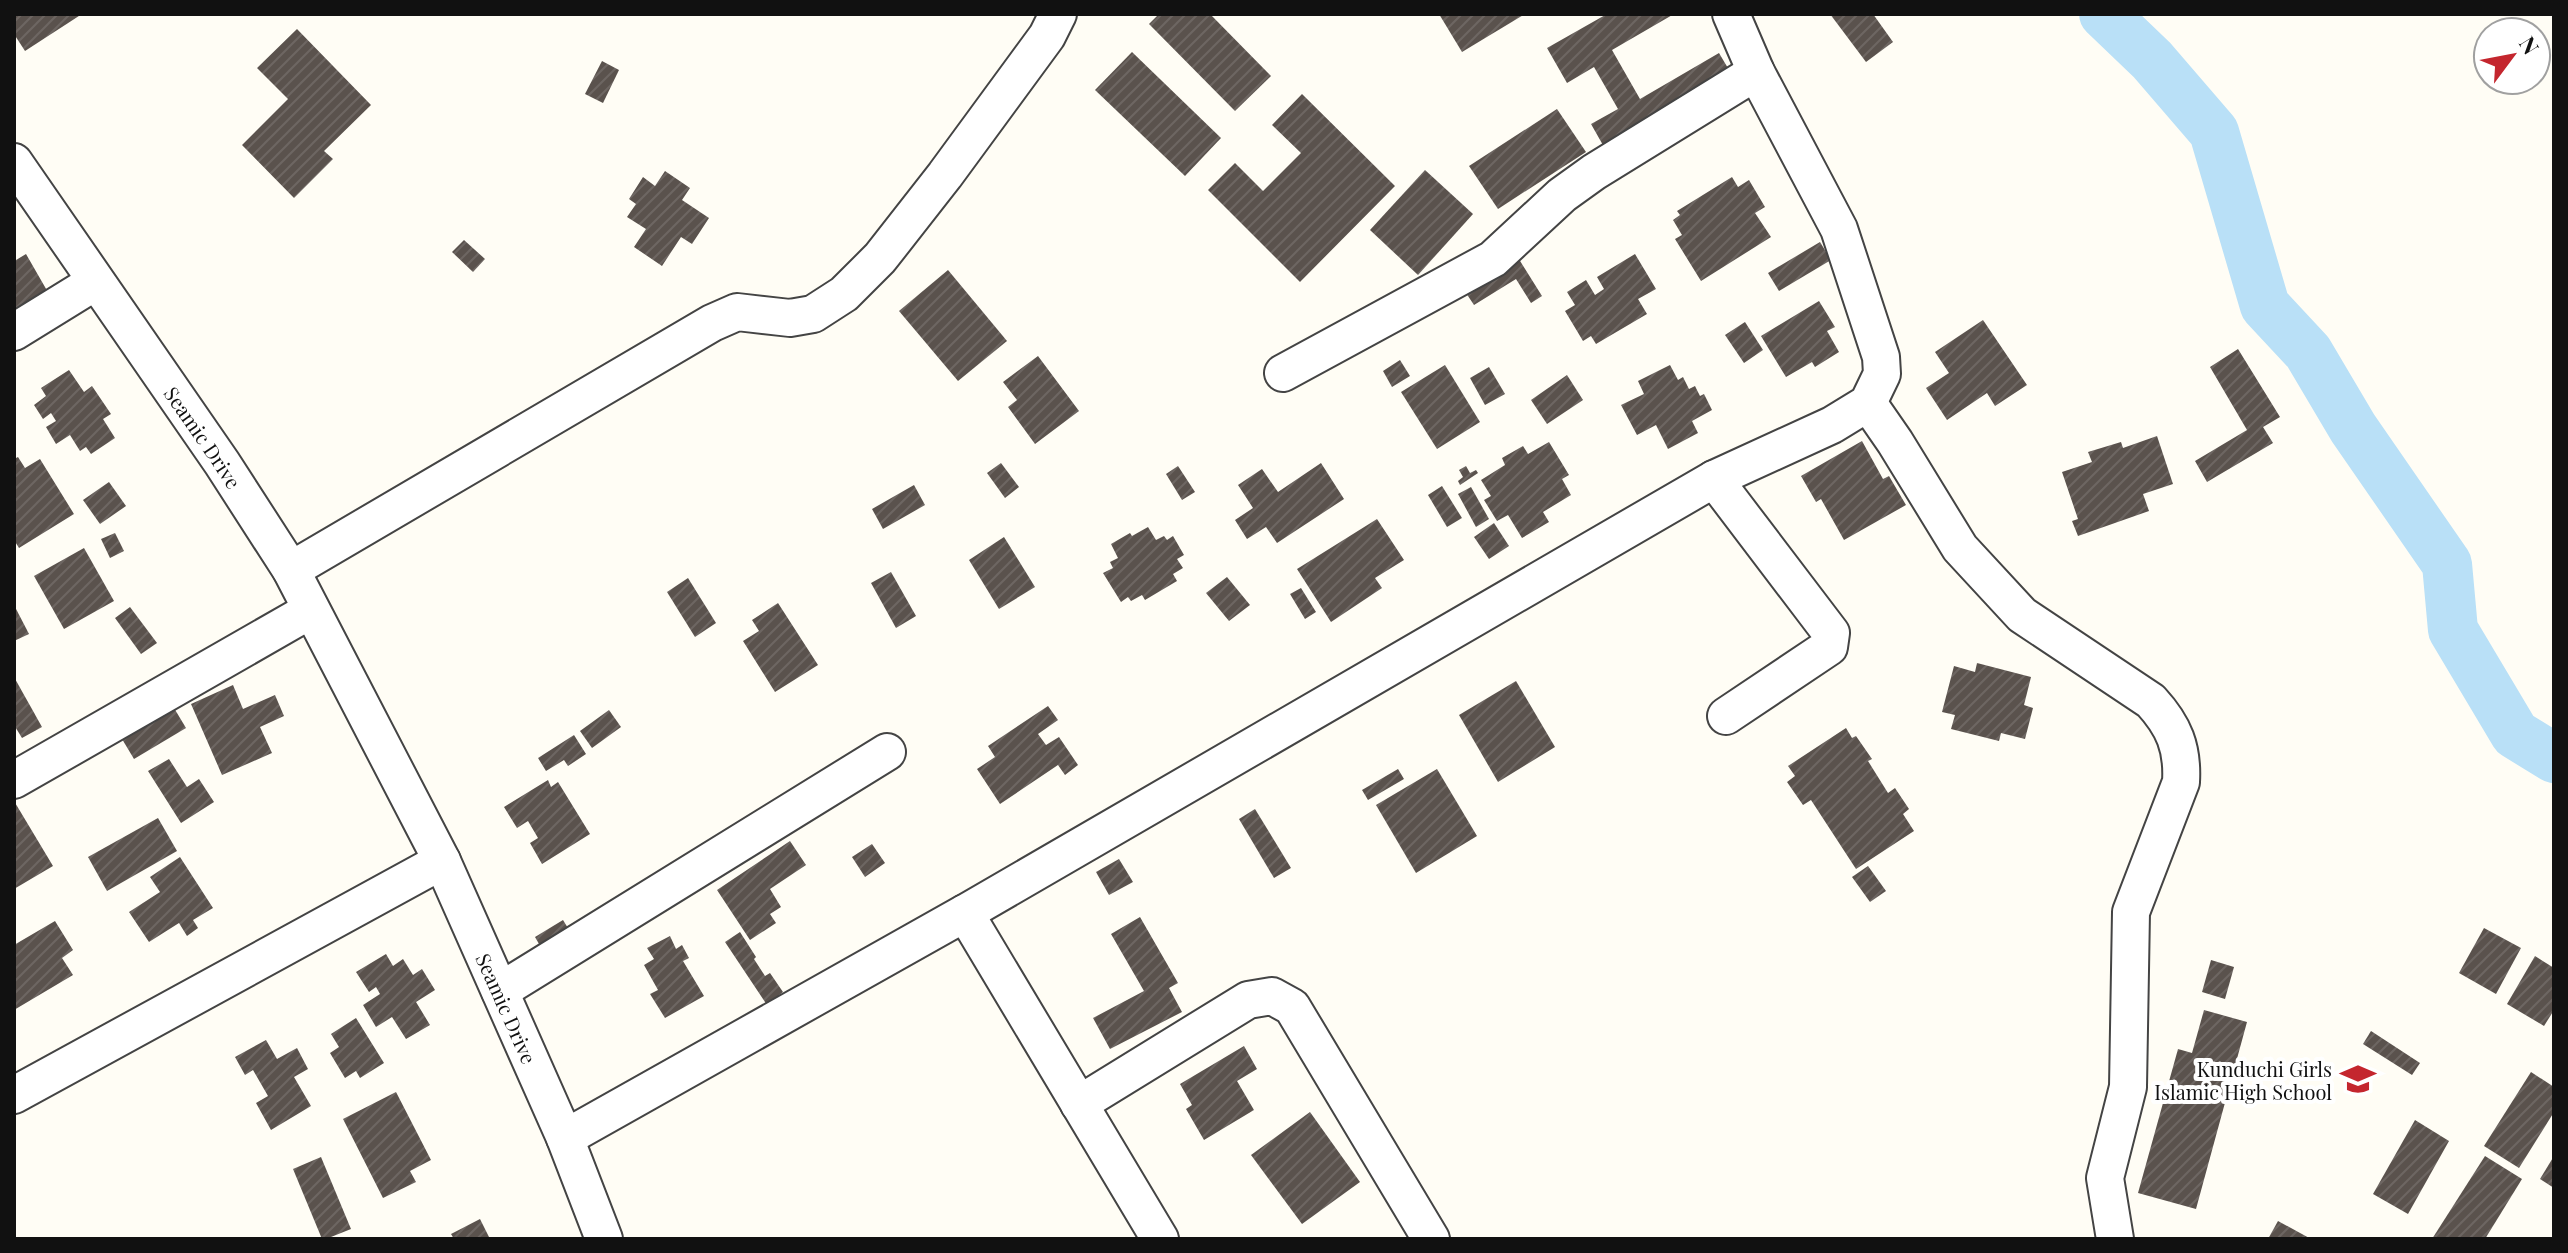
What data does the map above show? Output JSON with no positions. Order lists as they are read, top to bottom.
{
  "streets": {
    "street": ["Seamic Drive"]
  },
  "places": {
    "school or university": ["Kunduchi Girls Islamic High School"]
  },
  "north": "top right"
}
